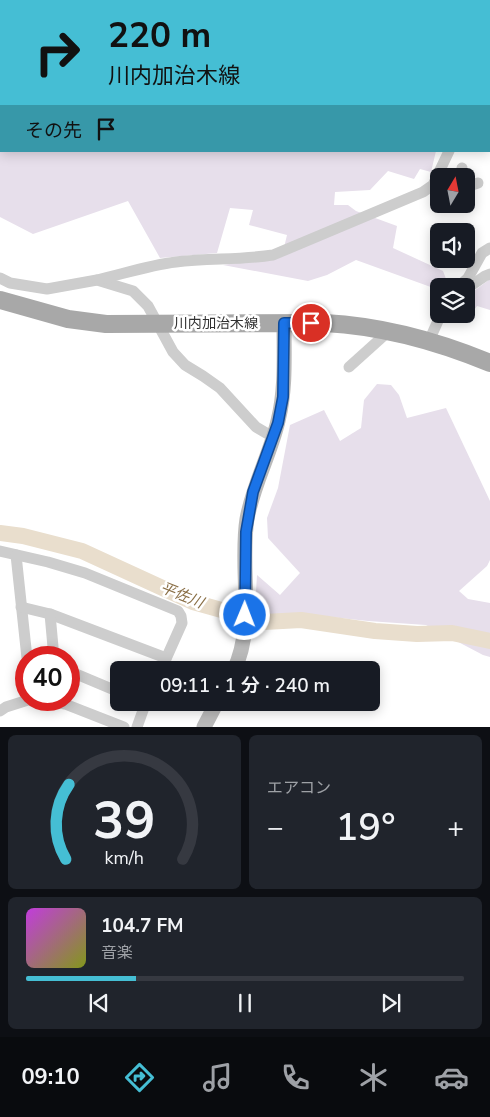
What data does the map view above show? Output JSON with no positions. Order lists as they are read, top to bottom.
{
  "streets": {
    "main road": ["川内加治木線"]
  },
  "water": ["平佐川"],
  "north": "top",
  "page": {
    "turn": ["220 m", "川内加治木線"],
    "then": "その先",
    "limit": "40",
    "trip": "09:11 · 1 分 · 240 m",
    "tile": "エアコン",
    "heat": ["−", "19°", "+"],
    "song": ["104.7 FM", "音楽"],
    "tabs": "09:10",
    "gauge": ["39", "km/h"]
  }
}
